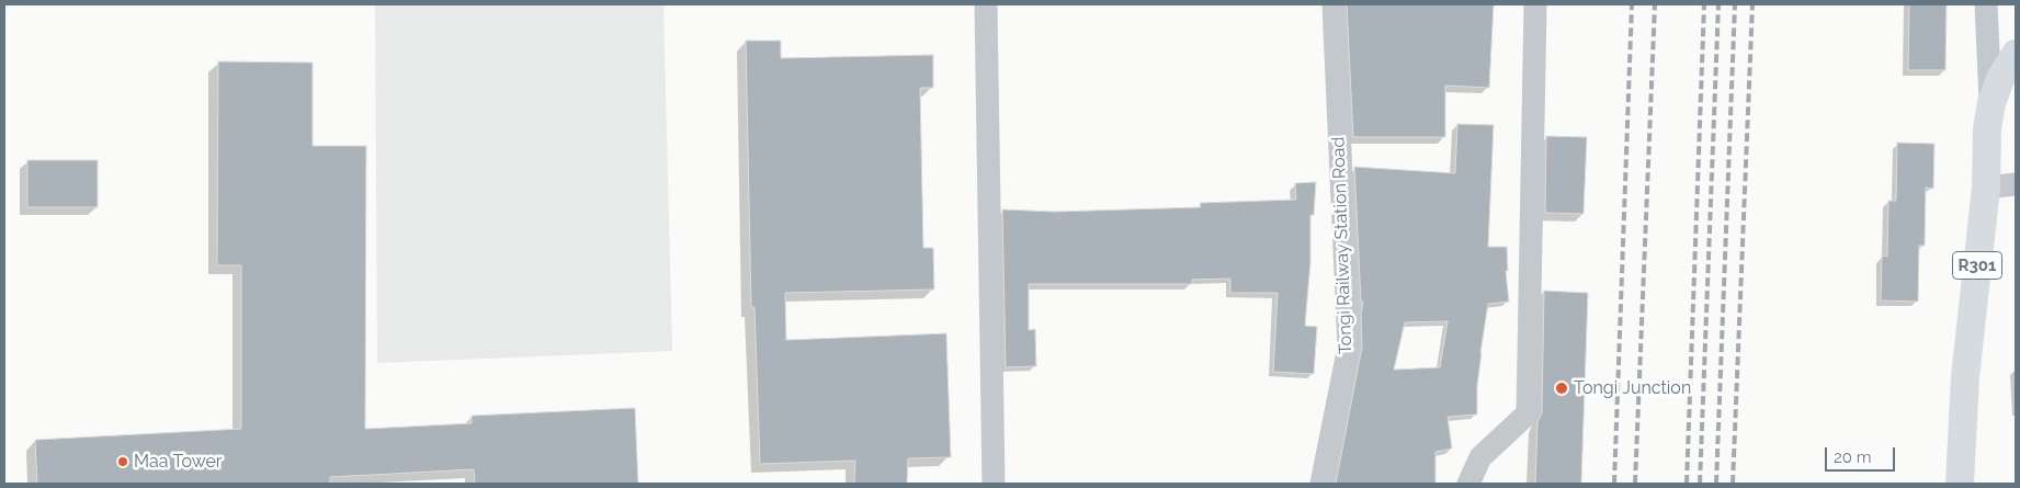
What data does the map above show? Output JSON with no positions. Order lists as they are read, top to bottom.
{
  "streets": {
    "main road": ["R301"],
    "street": ["Tongi Railway Station Road"]
  },
  "places": ["Tongi Junction", "Maa Tower"],
  "scale_bar": "20 m"
}
